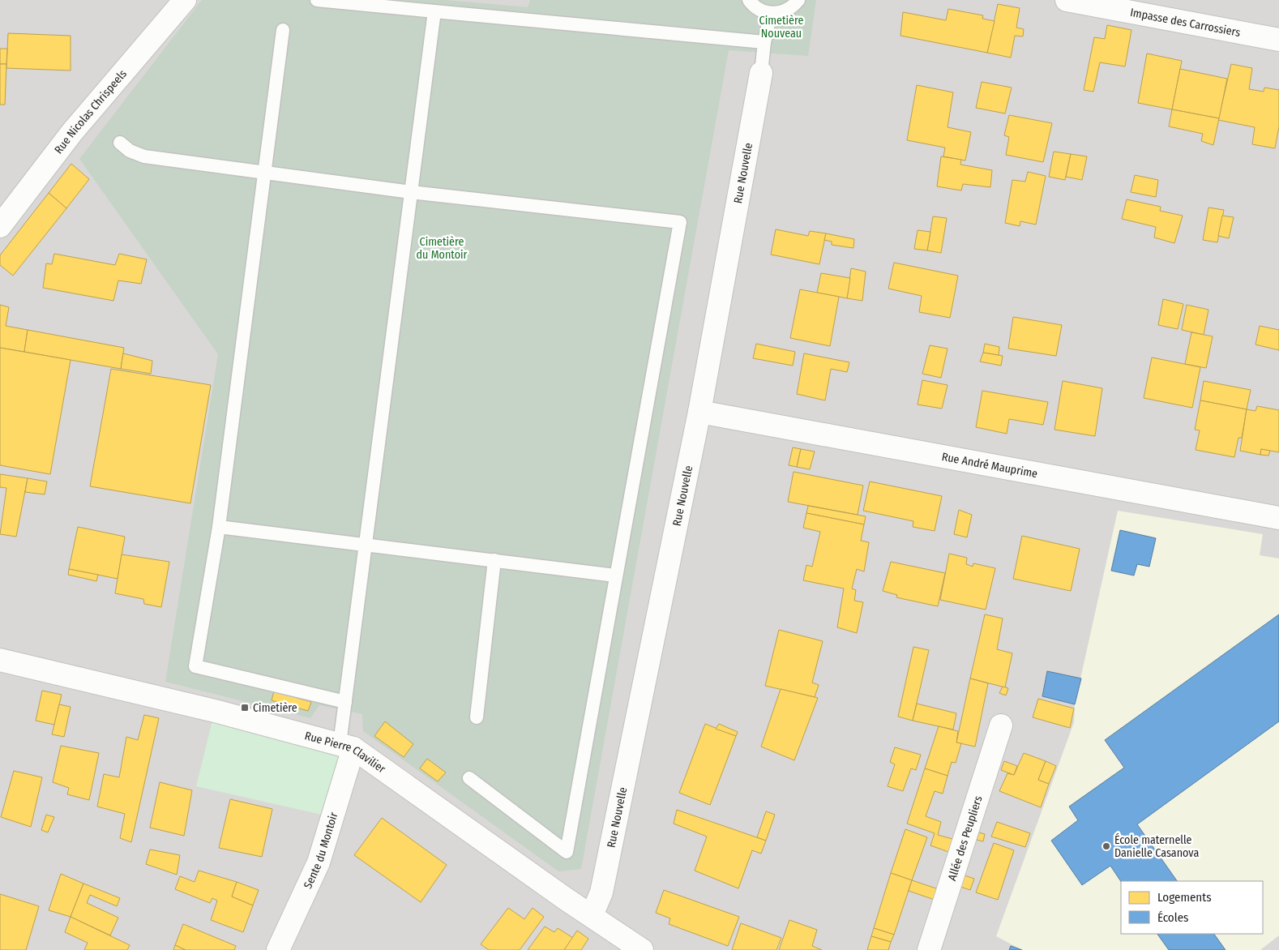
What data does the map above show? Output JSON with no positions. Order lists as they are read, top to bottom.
{
  "streets": {
    "street": [
      "Impasse des Carrossiers",
      "Rue Nicolas Chrispeels",
      "Rue Nouvelle",
      "Rue André Mauprime",
      "Rue Pierre Clavilier",
      "Allée des Peupliers",
      "Sente du Montoir"
    ]
  },
  "crossings": [
    ["Rue Nouvelle", "Rue André Mauprime"],
    ["Rue Nouvelle", "Rue Pierre Clavilier"],
    ["Rue Pierre Clavilier", "Sente du Montoir"]
  ],
  "parks": ["Cimetière Nouveau", "Cimetière du Montoir"],
  "places": {
    "transit": ["Cimetière"],
    "other": ["École maternelle Danielle Casanova"]
  },
  "legend": ["Logements", "Écoles"]
}
